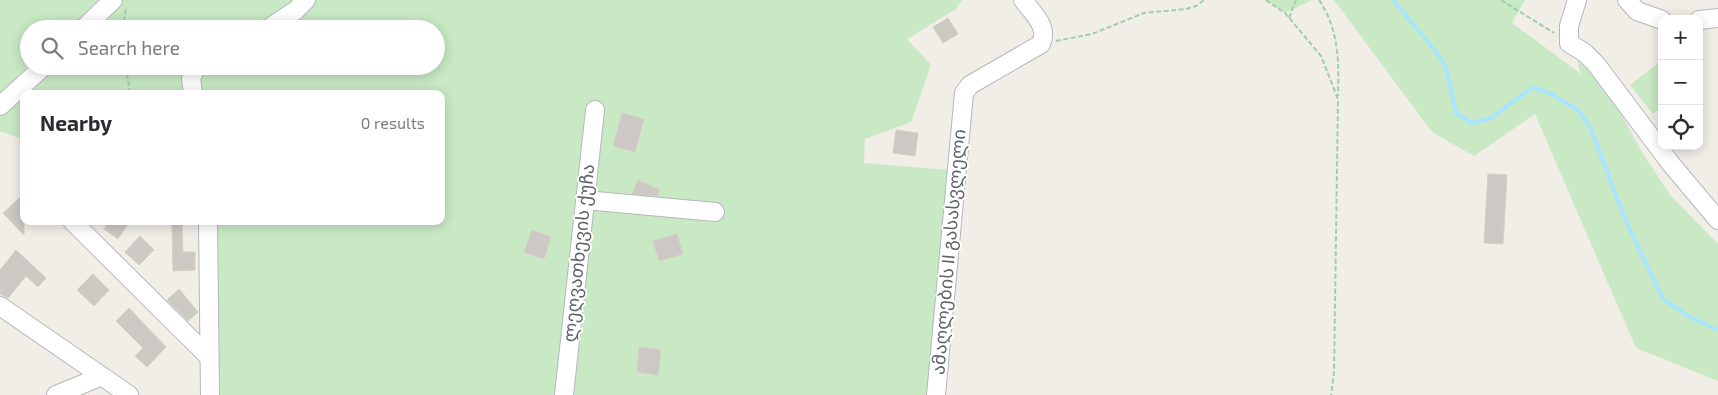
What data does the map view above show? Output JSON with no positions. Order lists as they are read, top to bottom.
{
  "streets": {
    "street": ["ამაღლების II გასასვლელი", "ლეღვათხევის ქუჩა"]
  },
  "page": {
    "map_buttons": ["+", "−"],
    "search": "Search here",
    "heading": ["Nearby", "0 results"]
  }
}
